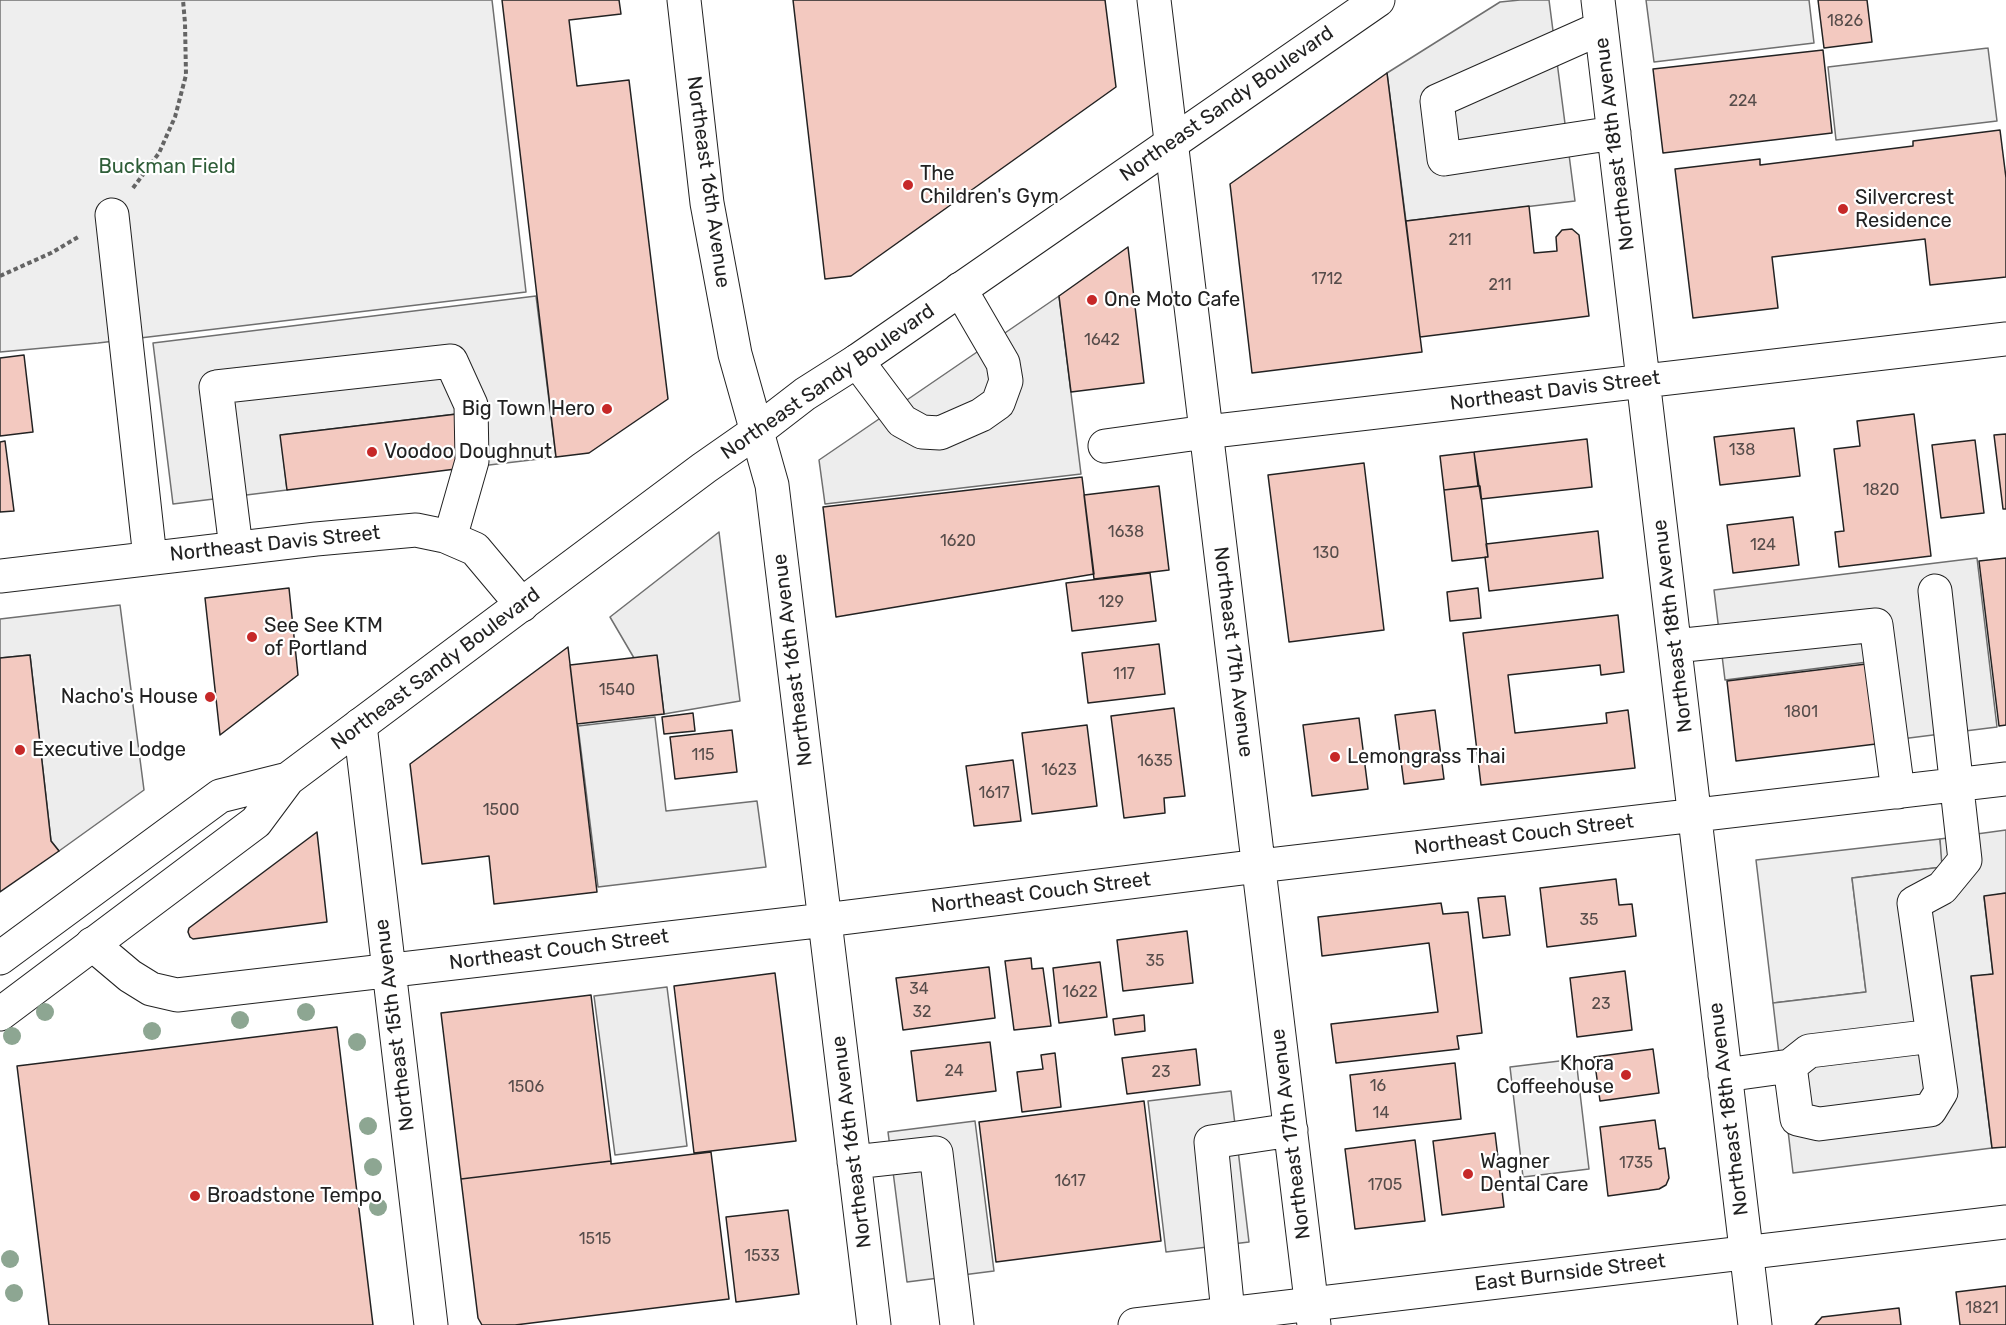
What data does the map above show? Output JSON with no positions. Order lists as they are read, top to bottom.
{
  "streets": {
    "street": [
      "Northeast Sandy Boulevard",
      "Northeast 18th Avenue",
      "Northeast 16th Avenue",
      "Northeast Davis Street",
      "Northeast 17th Avenue",
      "Northeast Couch Street",
      "Northeast 15th Avenue",
      "East Burnside Street"
    ]
  },
  "crossings": [
    ["Northeast Sandy Boulevard", "Northeast 16th Avenue"],
    ["Northeast Sandy Boulevard", "Northeast Davis Street"],
    ["Northeast Sandy Boulevard", "Northeast 17th Avenue"],
    ["Northeast Sandy Boulevard", "Northeast Couch Street"],
    ["Northeast Sandy Boulevard", "Northeast 15th Avenue"],
    ["Northeast 18th Avenue", "Northeast Davis Street"],
    ["Northeast 18th Avenue", "Northeast Couch Street"],
    ["Northeast 18th Avenue", "East Burnside Street"],
    ["Northeast 16th Avenue", "Northeast Couch Street"],
    ["Northeast Davis Street", "Northeast 17th Avenue"],
    ["Northeast 17th Avenue", "Northeast Couch Street"],
    ["Northeast 17th Avenue", "East Burnside Street"],
    ["Northeast Couch Street", "Northeast 15th Avenue"]
  ],
  "parks": ["Buckman Field"],
  "places": [
    "The Children's Gym",
    "Silvercrest Residence",
    "One Moto Cafe",
    "Big Town Hero",
    "Voodoo Doughnut",
    "See See KTM of Portland",
    "Nacho's House",
    "Executive Lodge",
    "Lemongrass Thai",
    "Khora Coffeehouse",
    "Wagner Dental Care",
    "Broadstone Tempo"
  ],
  "house_numbers": [
    "1826",
    "224",
    "211",
    "1712",
    "211",
    "1642",
    "138",
    "1820",
    "1638",
    "1620",
    "124",
    "130",
    "129",
    "117",
    "1540",
    "1801",
    "115",
    "1635",
    "1623",
    "1617",
    "1500",
    "35",
    "35",
    "34",
    "1622",
    "23",
    "32",
    "24",
    "23",
    "16",
    "1506",
    "14",
    "1735",
    "1617",
    "1705",
    "1515",
    "1533",
    "1821"
  ]
}
